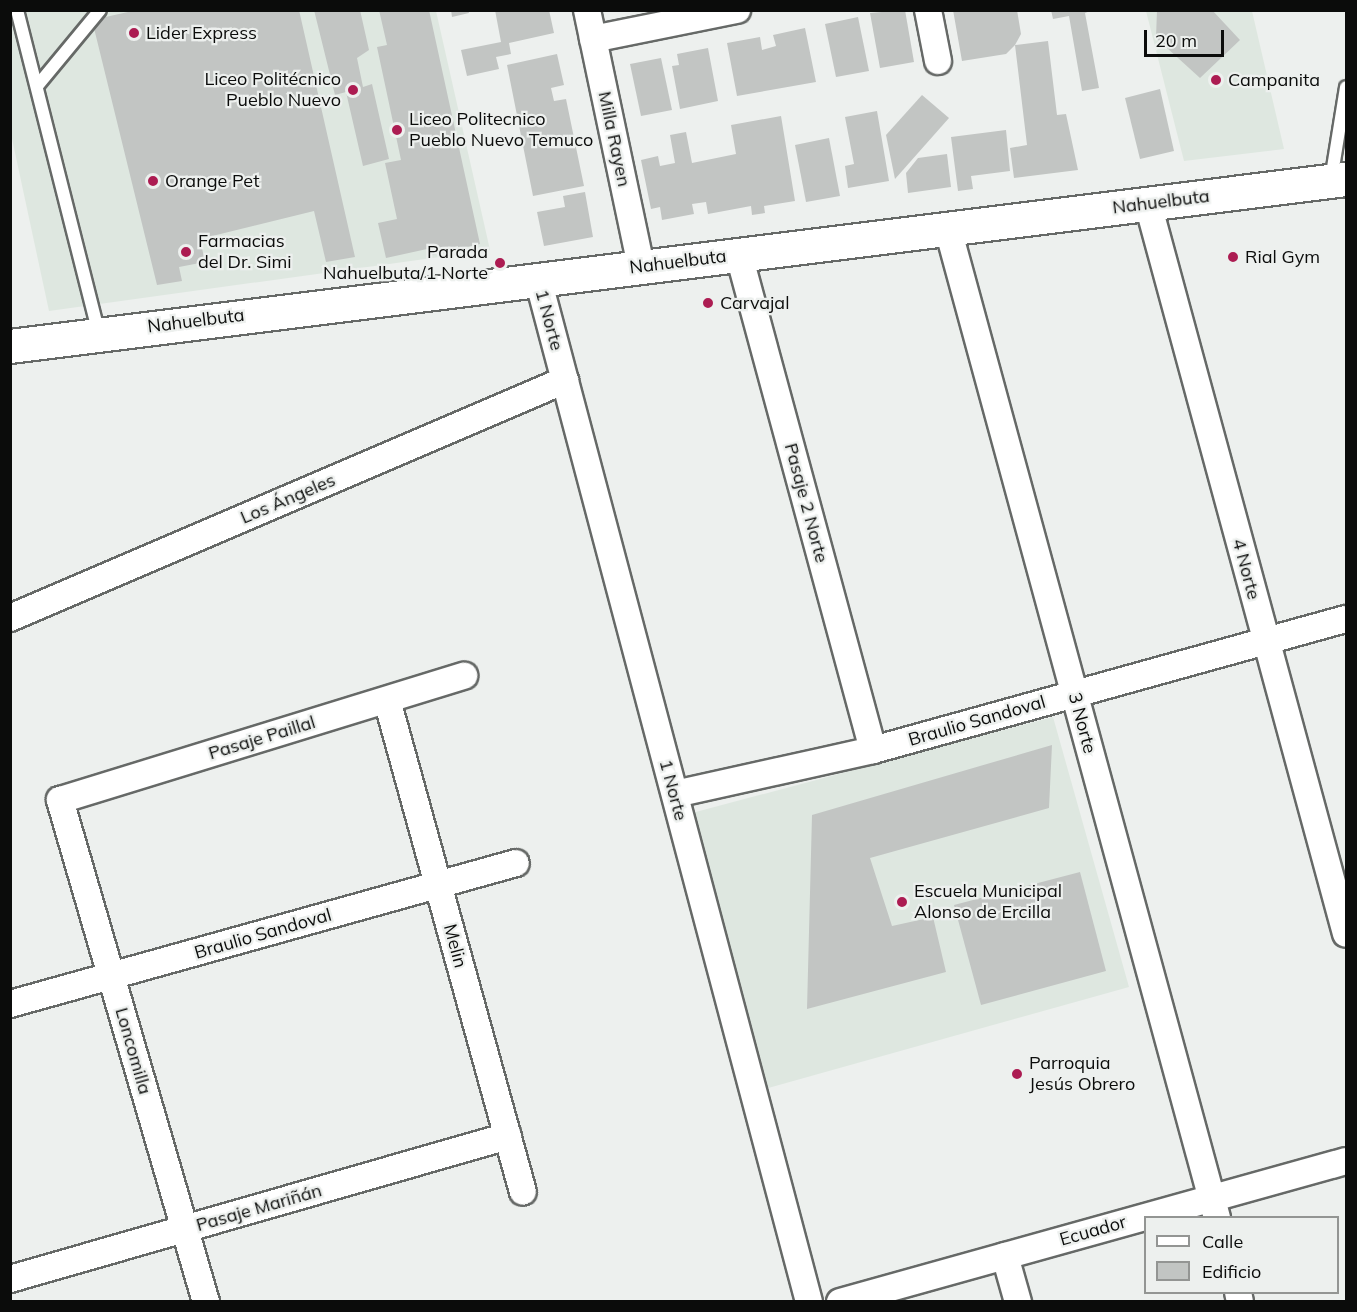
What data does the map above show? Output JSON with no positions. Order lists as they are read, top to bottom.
{
  "streets": {
    "main road": ["Nahuelbuta"],
    "street": [
      "Milla Rayen",
      "1 Norte",
      "Los Ángeles",
      "Pasaje 2 Norte",
      "4 Norte",
      "Braulio Sandoval",
      "3 Norte",
      "Pasaje Paillal",
      "Melin",
      "Loncomilla",
      "Pasaje Mariñán",
      "Ecuador"
    ]
  },
  "crossings": [
    ["Milla Rayen", "Nahuelbuta"],
    ["Nahuelbuta", "1 Norte"],
    ["Nahuelbuta", "Pasaje 2 Norte"],
    ["Nahuelbuta", "4 Norte"],
    ["Nahuelbuta", "3 Norte"],
    ["1 Norte", "Los Ángeles"],
    ["1 Norte", "Braulio Sandoval"],
    ["Pasaje 2 Norte", "Braulio Sandoval"],
    ["4 Norte", "Braulio Sandoval"],
    ["Braulio Sandoval", "3 Norte"],
    ["Braulio Sandoval", "Melin"],
    ["Braulio Sandoval", "Loncomilla"],
    ["3 Norte", "Ecuador"],
    ["Pasaje Paillal", "Melin"],
    ["Pasaje Paillal", "Loncomilla"],
    ["Melin", "Pasaje Mariñán"],
    ["Loncomilla", "Pasaje Mariñán"]
  ],
  "places": [
    "Lider Express",
    "Campanita",
    "Liceo Politécnico Pueblo Nuevo",
    "Liceo Politecnico Pueblo Nuevo Temuco",
    "Orange Pet",
    "Farmacias del Dr. Simi",
    "Rial Gym",
    "Parada Nahuelbuta/1 Norte",
    "Carvajal",
    "Escuela Municipal Alonso de Ercilla",
    "Parroquia Jesús Obrero"
  ],
  "legend": ["Calle", "Edificio"],
  "scale_bar": "20 m"
}
